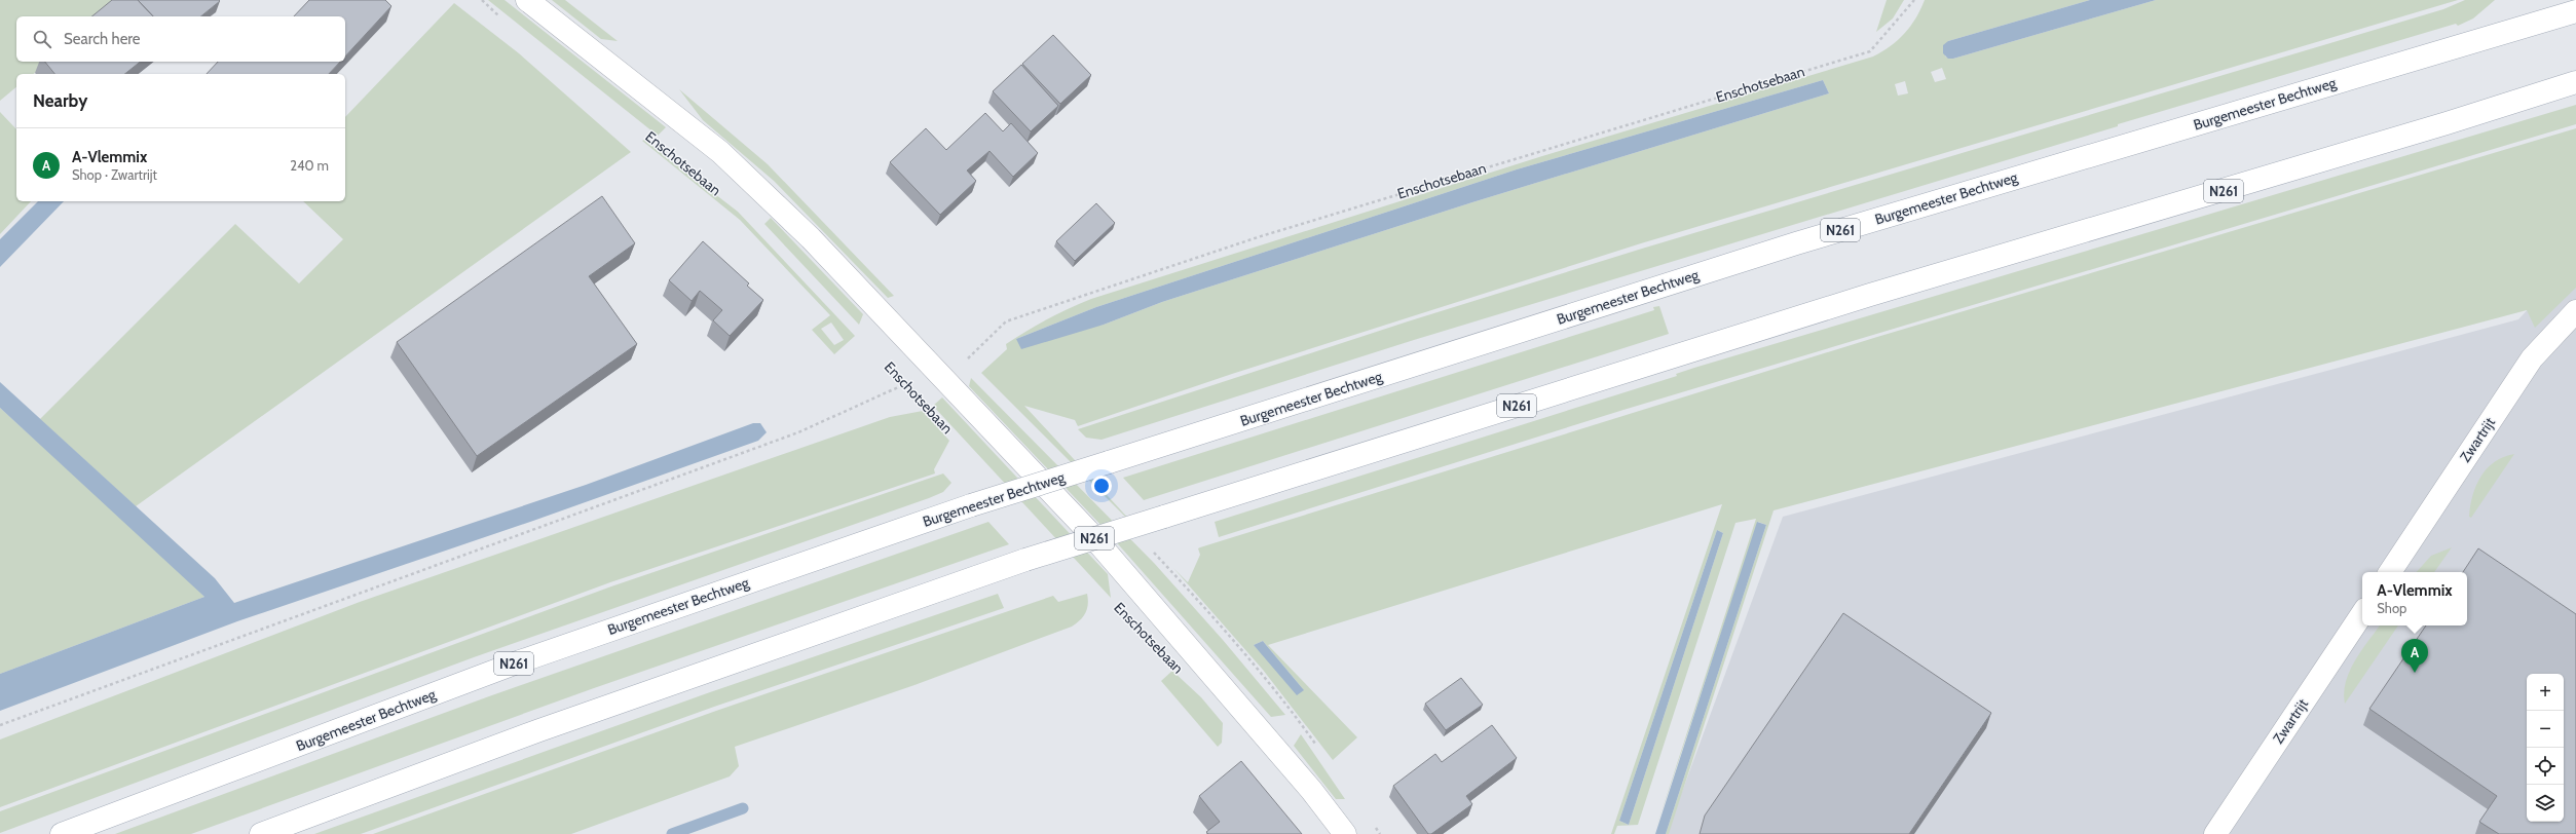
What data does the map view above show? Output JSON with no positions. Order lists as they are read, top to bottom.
{
  "streets": {
    "main road": [
      "Enschotsebaan",
      "Burgemeester Bechtweg",
      "N261",
      "Zwartrijt"
    ]
  },
  "page": {
    "search": "Search here",
    "heading": "Nearby",
    "list": [
      {
        "mark": "A",
        "name": "A-Vlemmix",
        "note": "Shop · Zwartrijt",
        "value": "240 m"
      }
    ],
    "popup": ["A-Vlemmix", "Shop"],
    "pins": "A",
    "map_buttons": ["+", "−"]
  }
}
